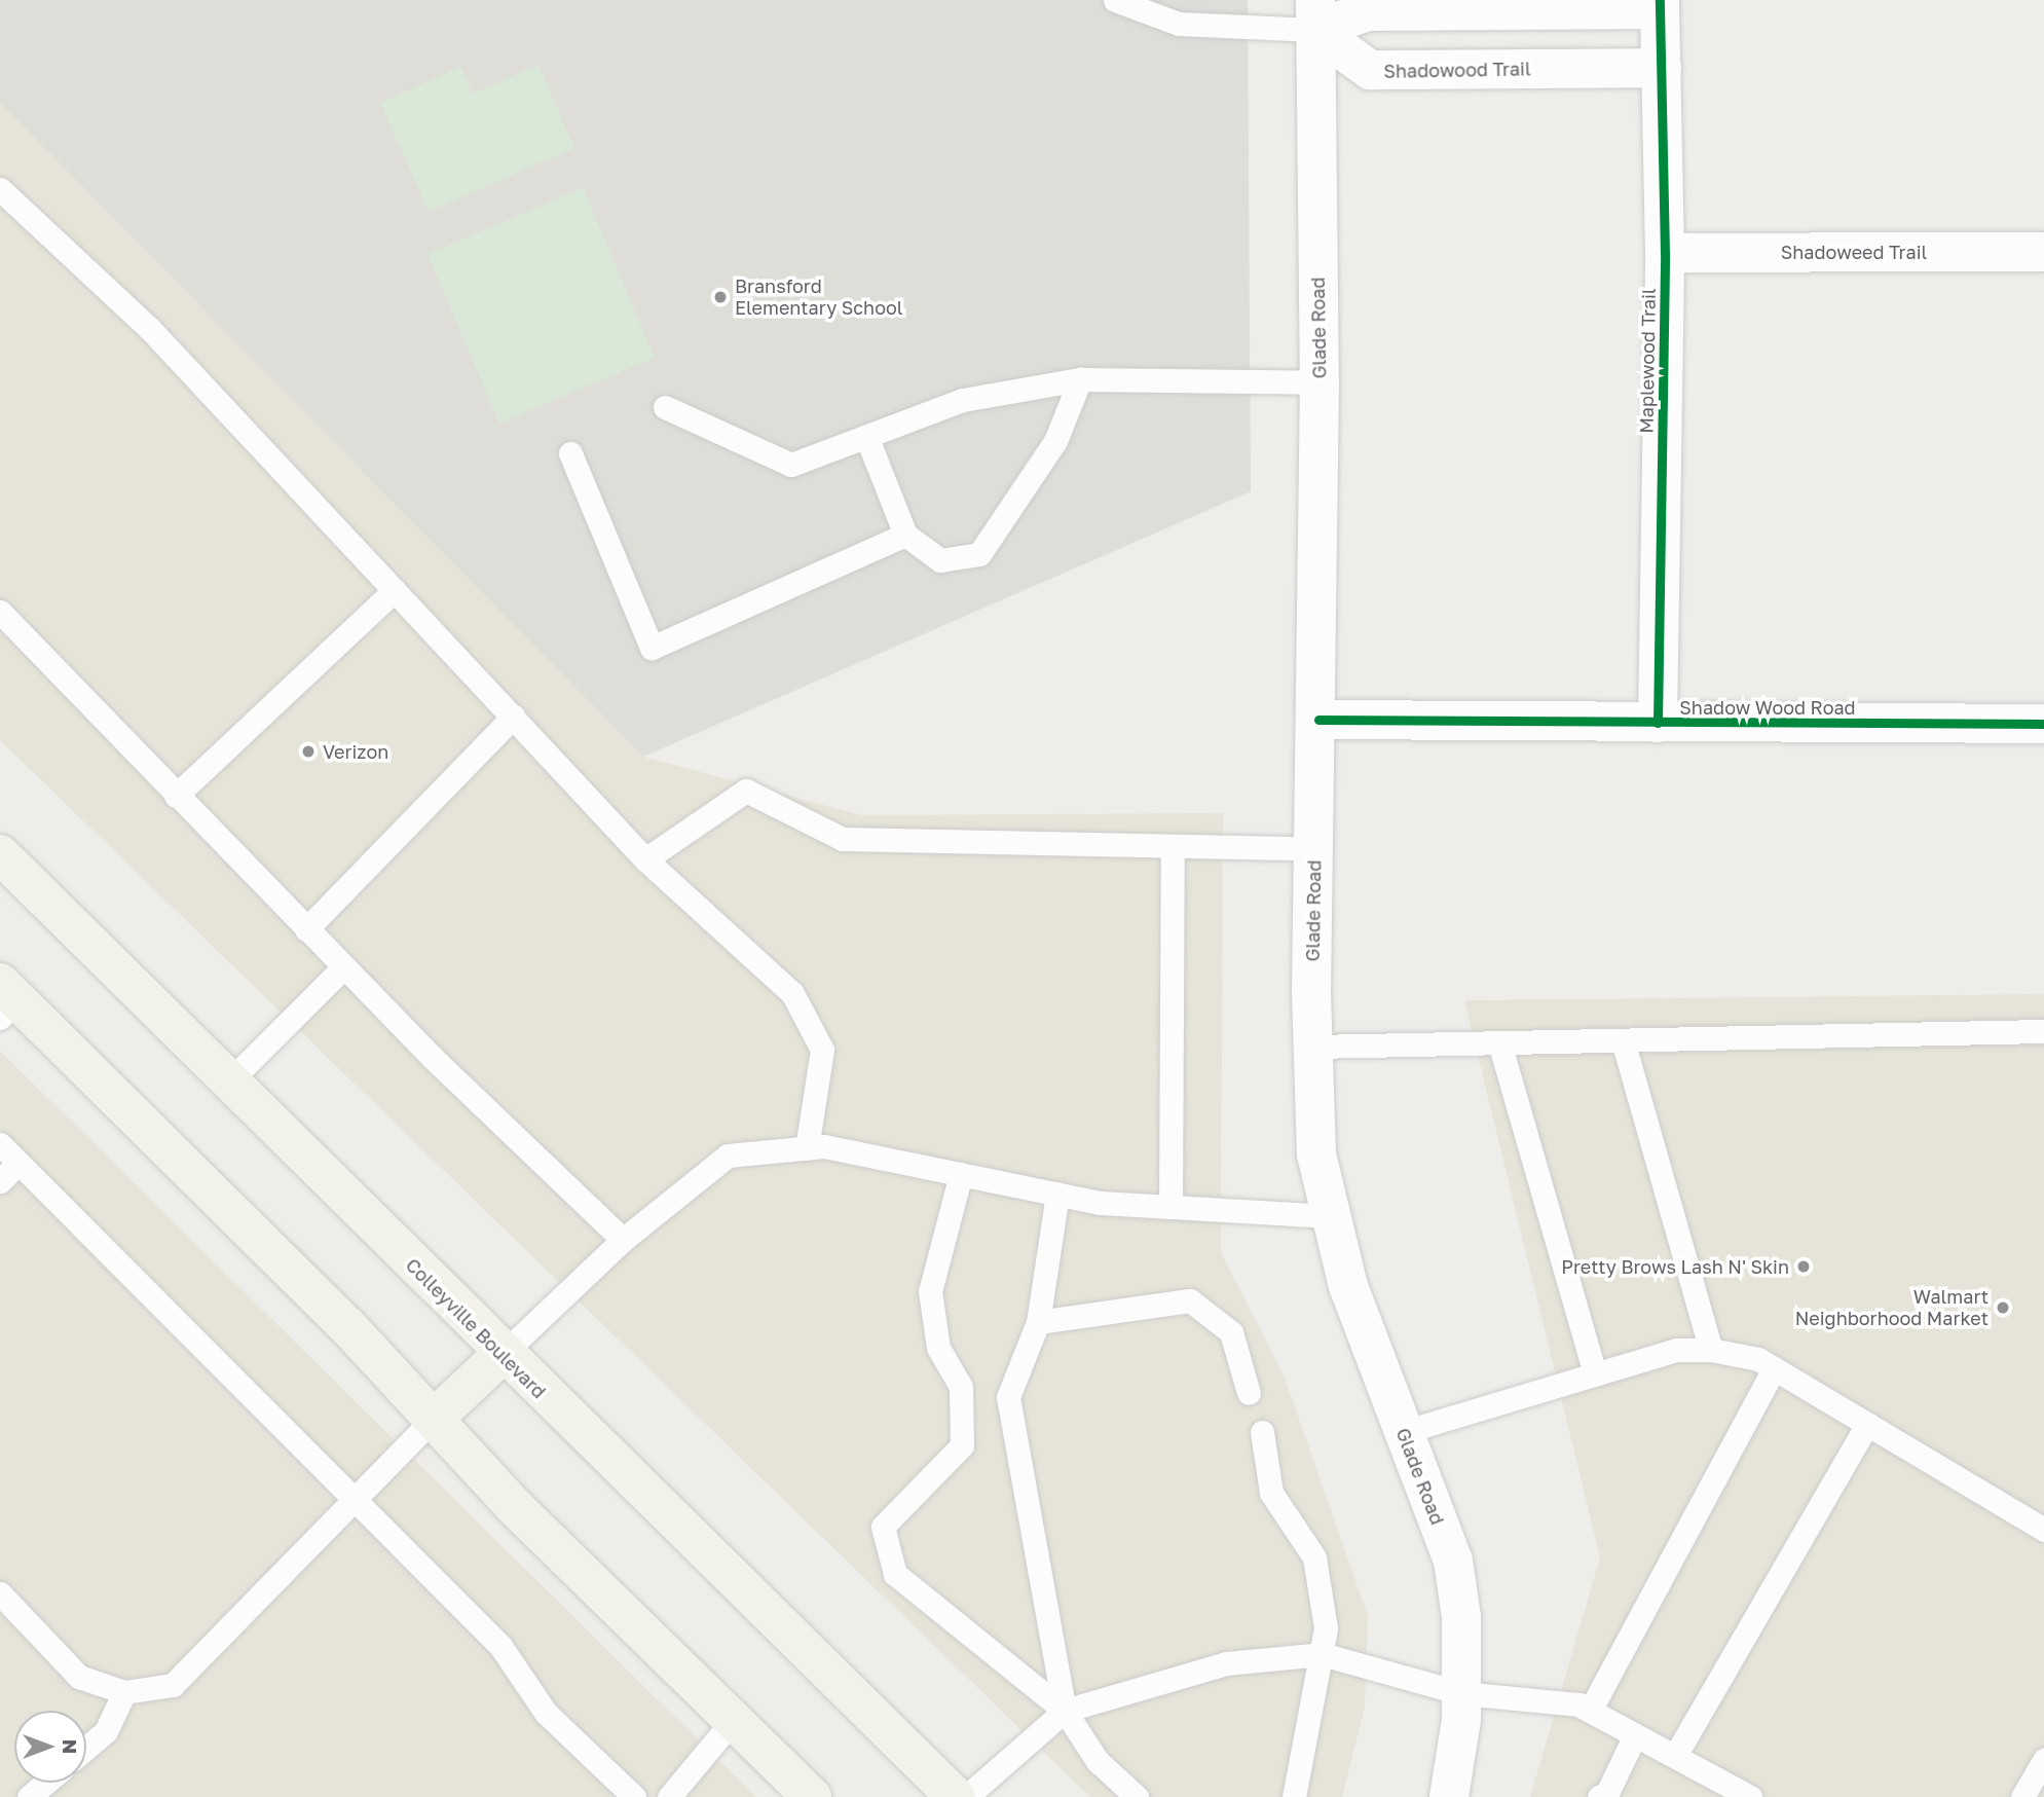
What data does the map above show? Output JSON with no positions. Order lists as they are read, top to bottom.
{
  "streets": {
    "main road": ["Colleyville Boulevard"],
    "street": [
      "Shadowood Trail",
      "Shadoweed Trail",
      "Glade Road",
      "Maplewood Trail",
      "Shadow Wood Road"
    ]
  },
  "crossings": [
    ["Shadowood Trail", "Glade Road"],
    ["Shadowood Trail", "Maplewood Trail"],
    ["Shadoweed Trail", "Maplewood Trail"],
    ["Glade Road", "Shadow Wood Road"],
    ["Maplewood Trail", "Shadow Wood Road"]
  ],
  "places": [
    "Bransford Elementary School",
    "Verizon",
    "Pretty Brows Lash N' Skin",
    "Walmart Neighborhood Market"
  ],
  "north": "right"
}
